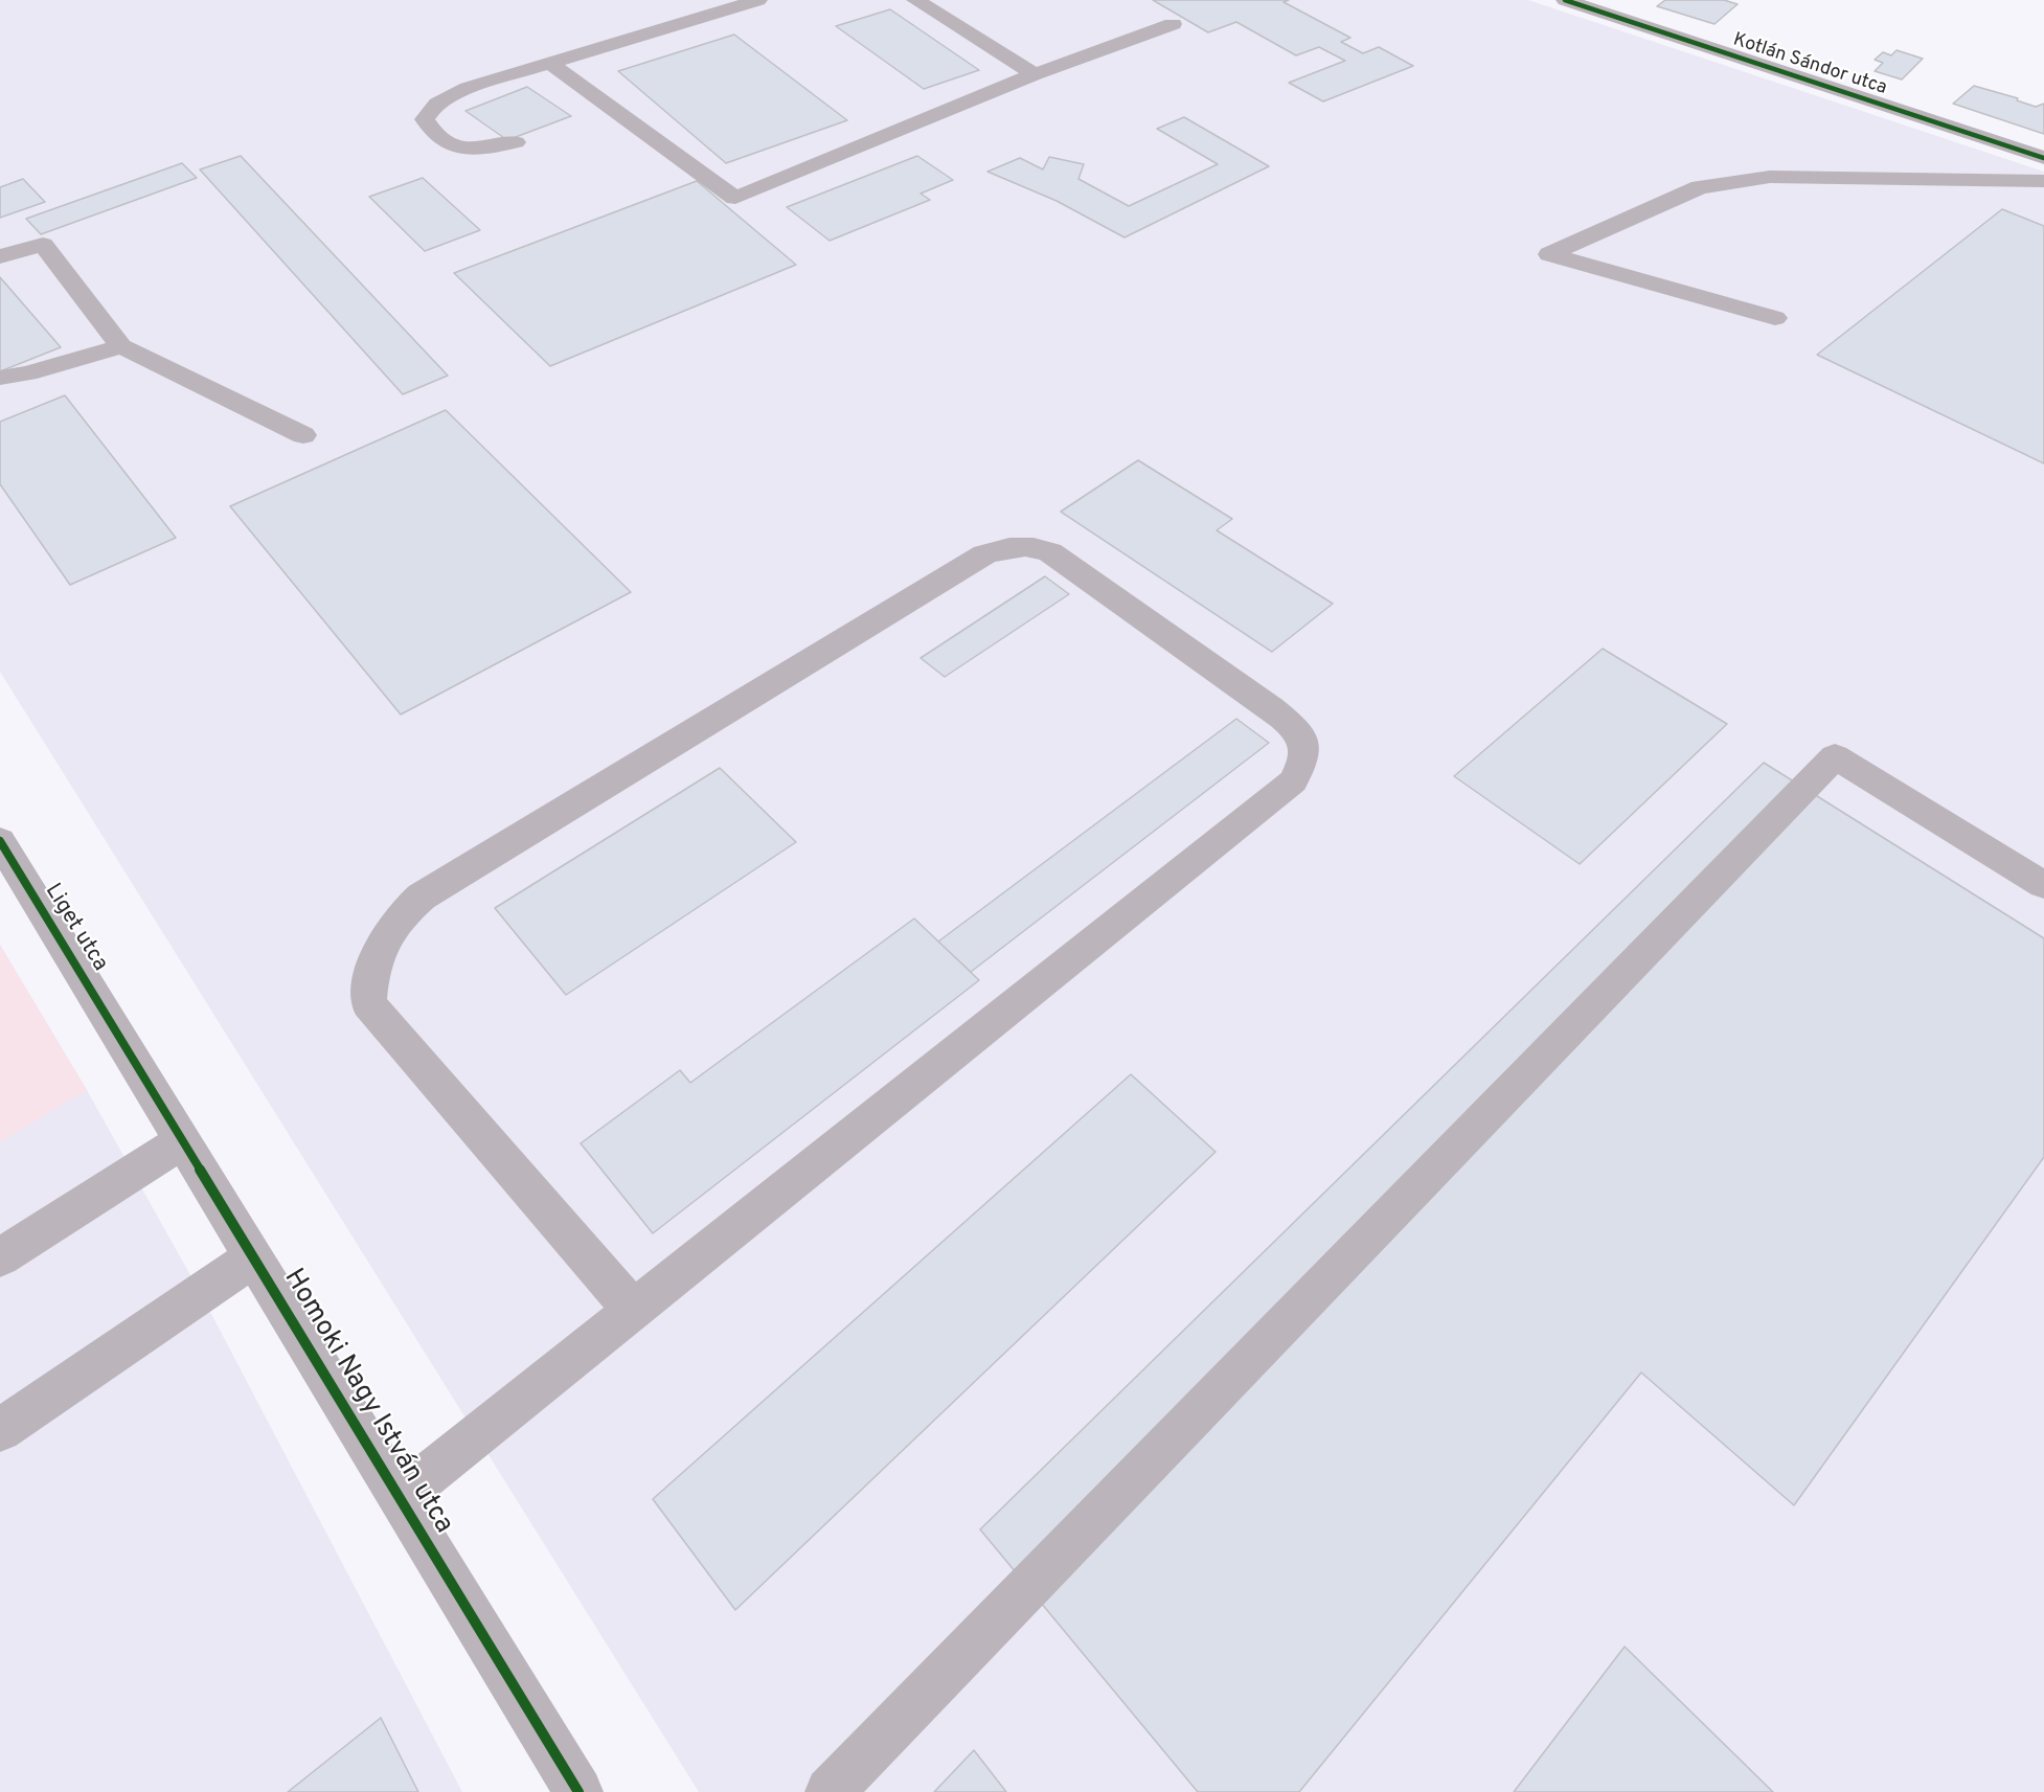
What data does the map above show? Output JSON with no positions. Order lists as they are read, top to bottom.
{
  "streets": {
    "street": ["Kotlán Sándor utca", "Liget utca", "Homoki Nagy István utca"]
  },
  "crossings": [
    ["Liget utca", "Homoki Nagy István utca"]
  ]
}
